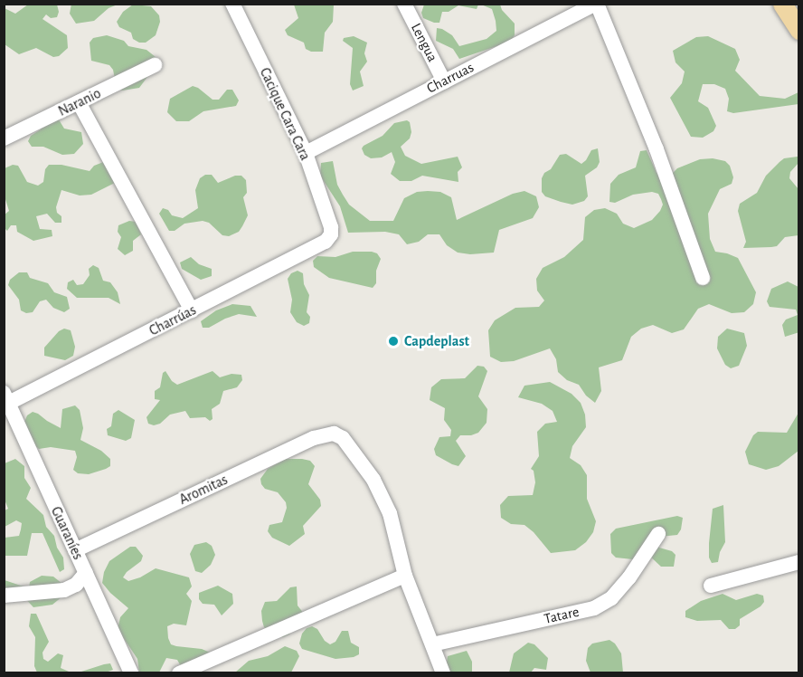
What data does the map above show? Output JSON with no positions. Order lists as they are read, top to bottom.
{
  "streets": {
    "street": [
      "Lengua",
      "Charruas",
      "Naranio",
      "Cacique Cara Cara",
      "Charrúas",
      "Aromitas",
      "Guaraníes",
      "Tatare"
    ]
  },
  "crossings": [
    ["Lengua", "Charruas"],
    ["Charruas", "Cacique Cara Cara"],
    ["Cacique Cara Cara", "Charrúas"],
    ["Charrúas", "Guaraníes"],
    ["Aromitas", "Guaraníes"]
  ],
  "places": ["Capdeplast"]
}
